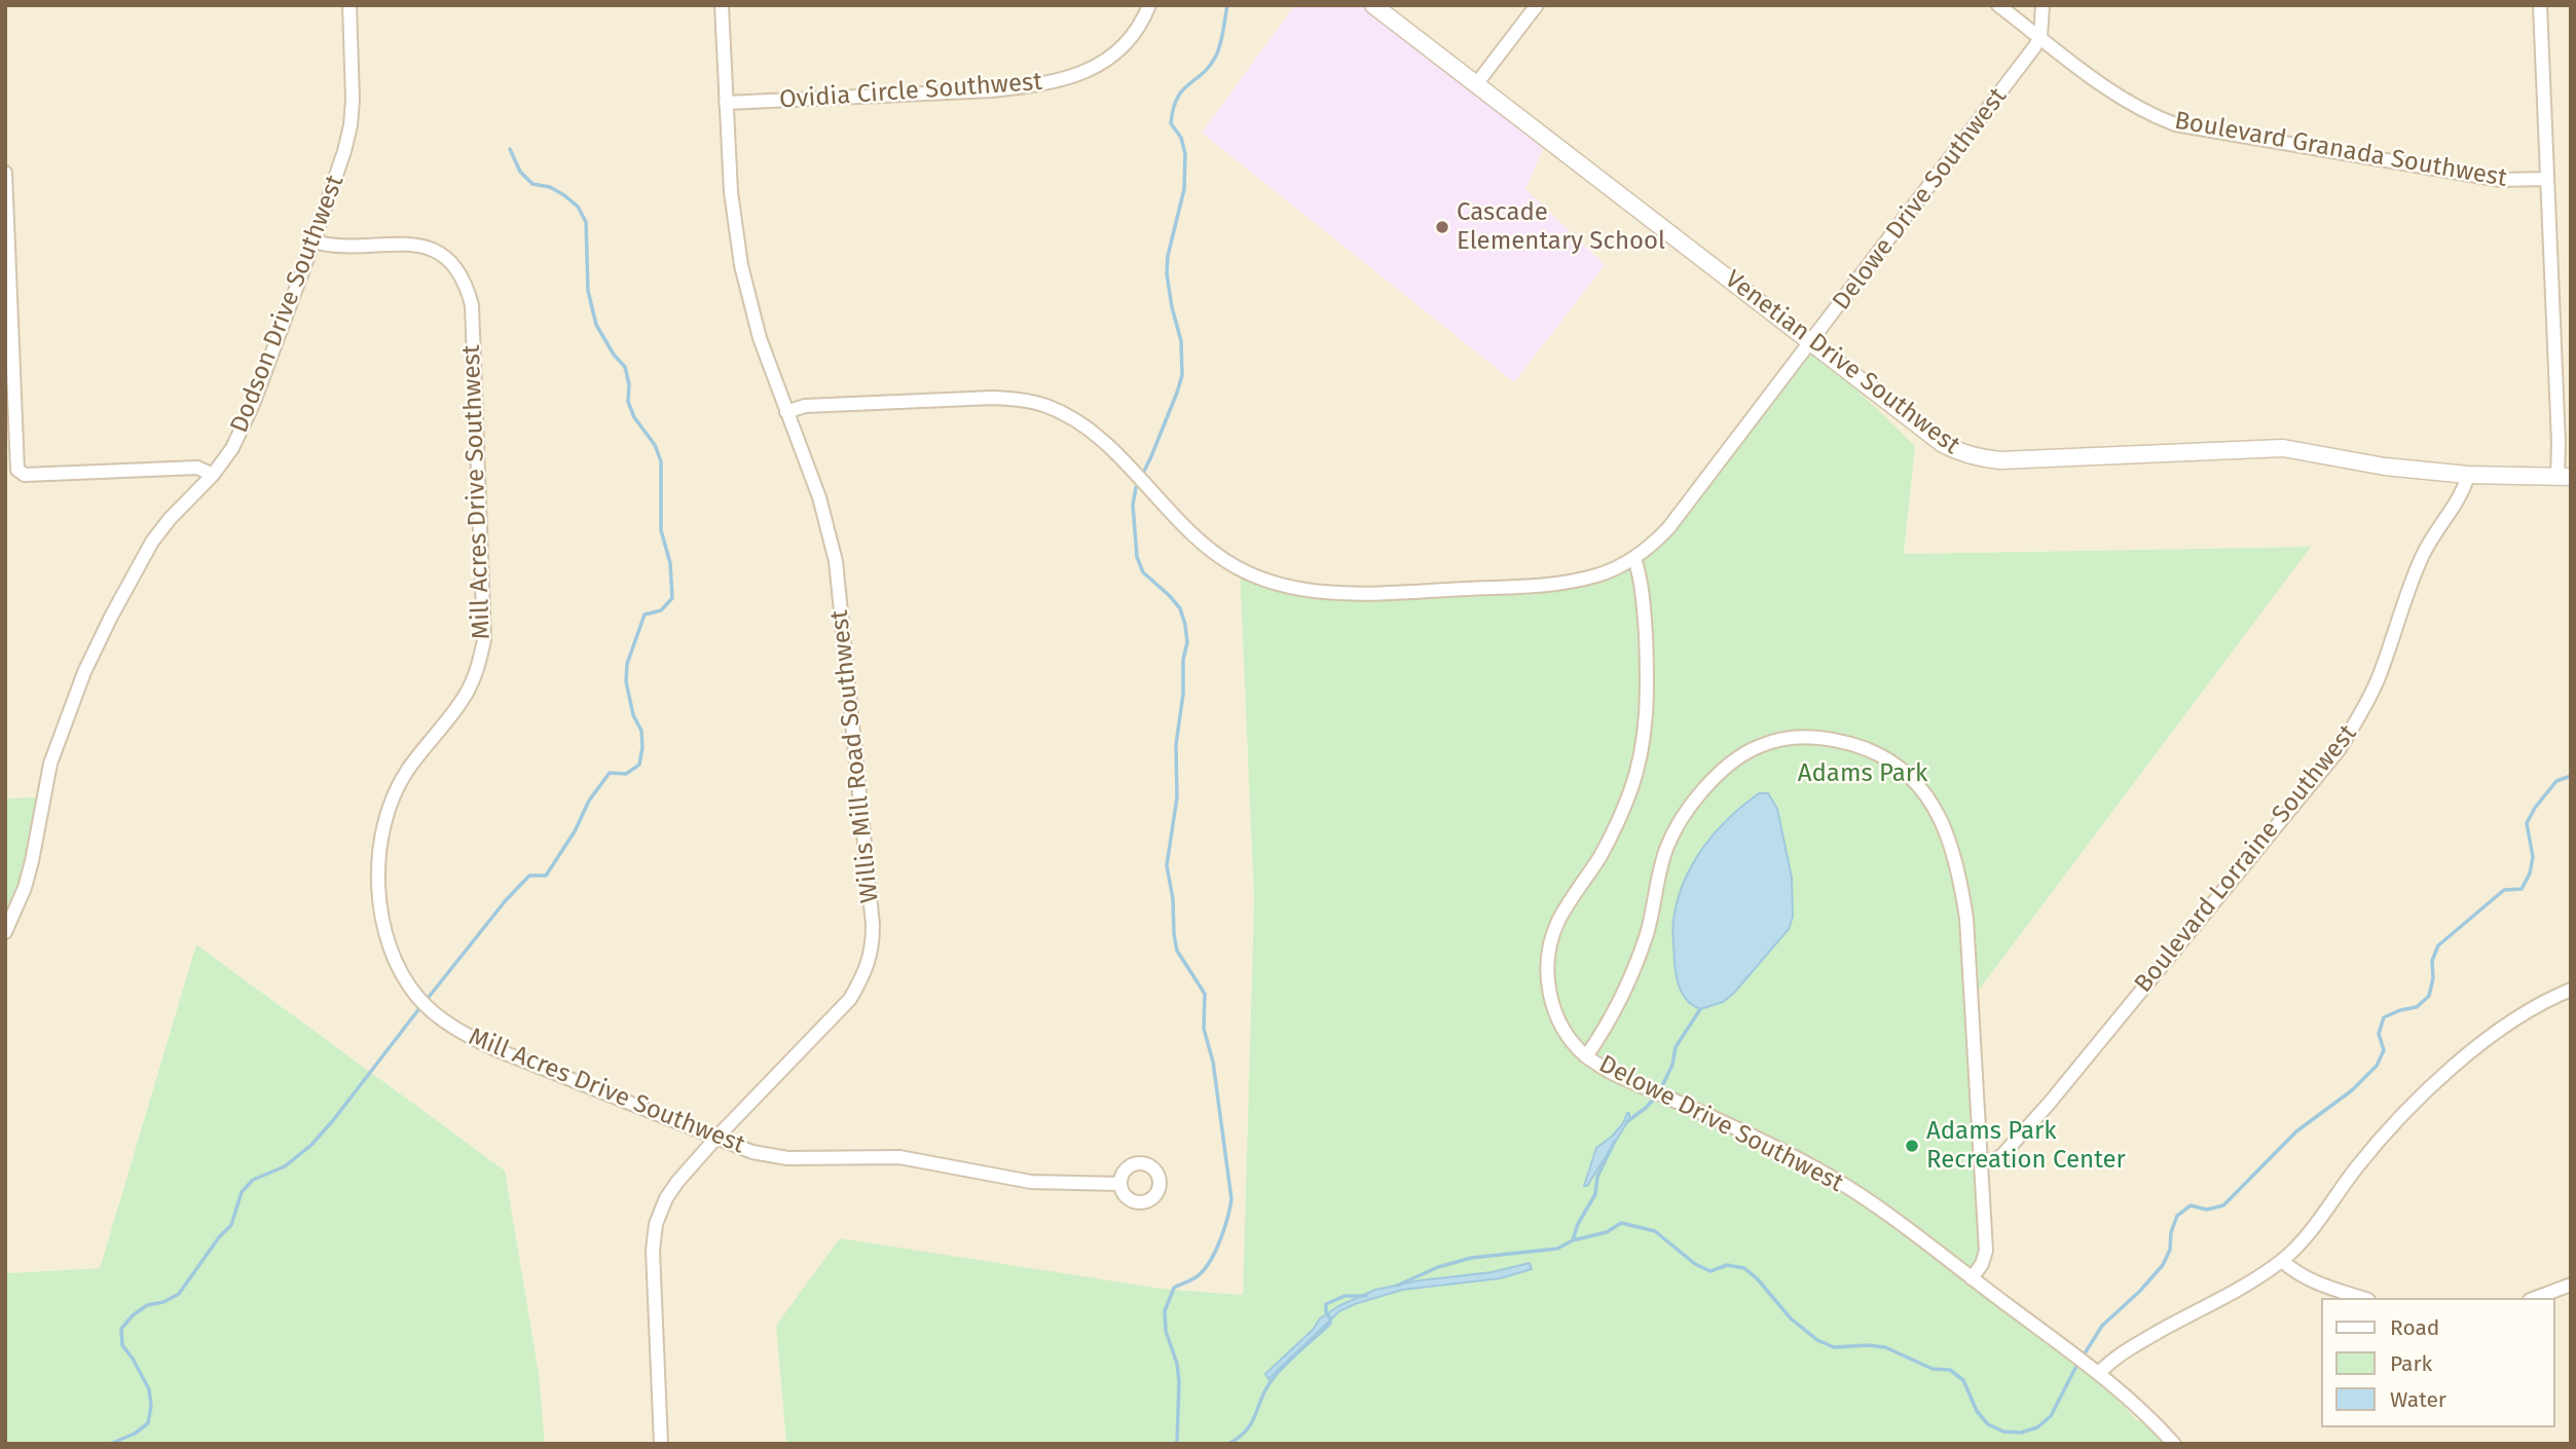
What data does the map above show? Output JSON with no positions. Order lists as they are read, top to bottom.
{
  "streets": {
    "street": [
      "Ovidia Circle Southwest",
      "Boulevard Granada Southwest",
      "Delowe Drive Southwest",
      "Dodson Drive Southwest",
      "Venetian Drive Southwest",
      "Mill Acres Drive Southwest",
      "Willis Mill Road Southwest",
      "Boulevard Lorraine Southwest"
    ]
  },
  "crossings": [
    ["Ovidia Circle Southwest", "Willis Mill Road Southwest"],
    ["Boulevard Granada Southwest", "Delowe Drive Southwest"],
    ["Delowe Drive Southwest", "Venetian Drive Southwest"],
    ["Dodson Drive Southwest", "Mill Acres Drive Southwest"],
    ["Venetian Drive Southwest", "Boulevard Lorraine Southwest"],
    ["Mill Acres Drive Southwest", "Willis Mill Road Southwest"]
  ],
  "parks": ["Adams Park"],
  "places": ["Cascade Elementary School", "Adams Park Recreation Center"],
  "legend": ["Road", "Park", "Water"]
}
